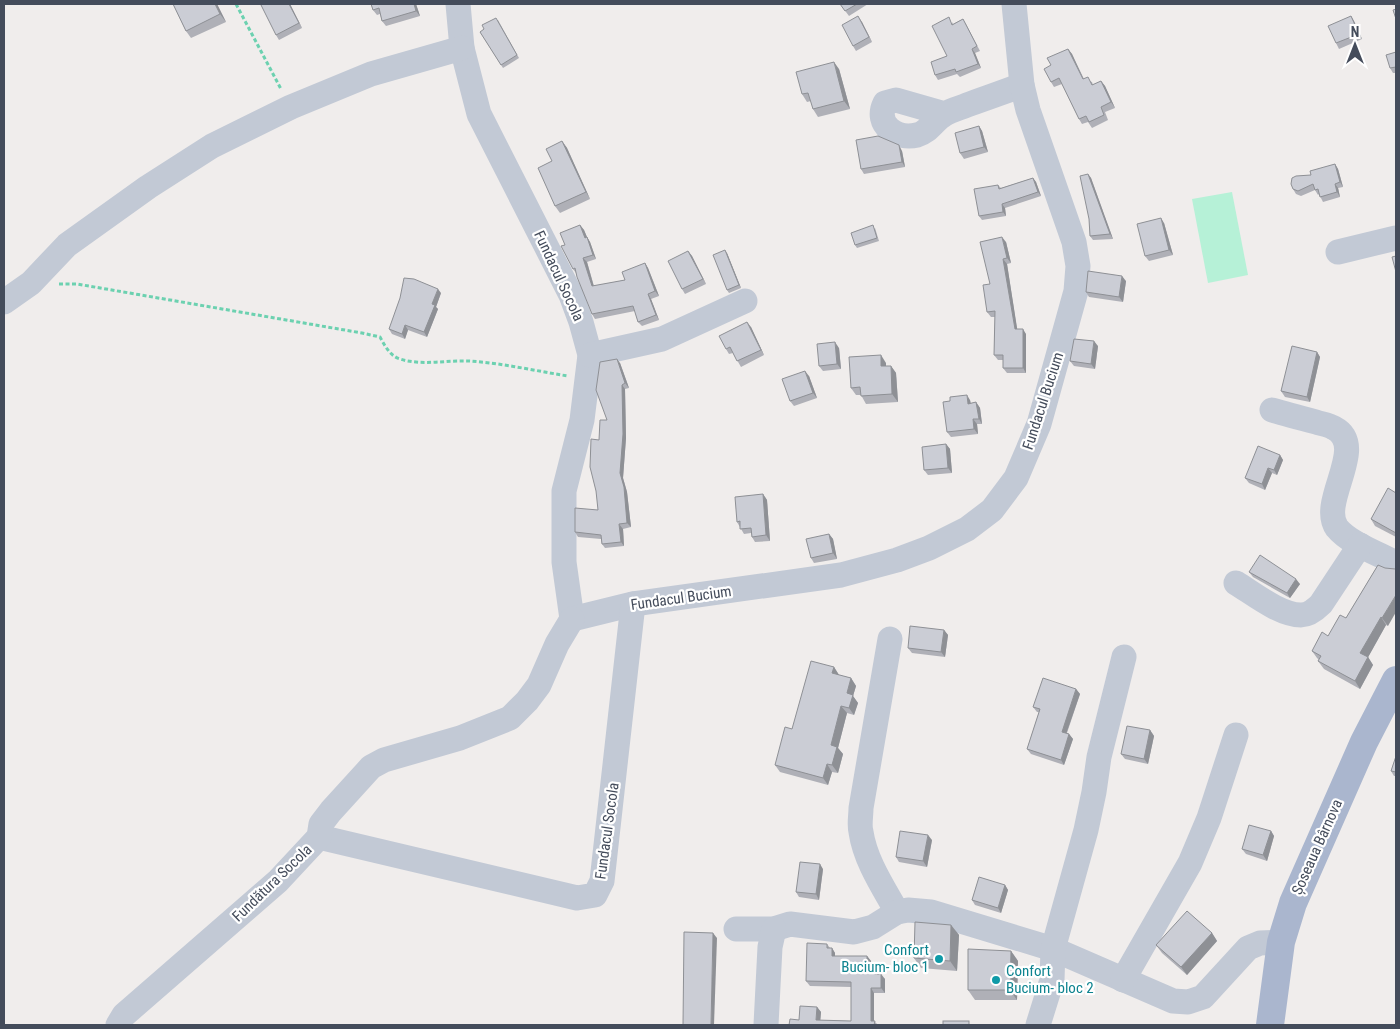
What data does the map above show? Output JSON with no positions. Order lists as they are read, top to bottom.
{
  "streets": {
    "main road": ["Șoseaua Bârnova"],
    "street": ["Fundacul Socola", "Fundacul Bucium", "Fundătura Socola"]
  },
  "crossings": [
    ["Fundacul Socola", "Fundacul Bucium"],
    ["Fundacul Socola", "Fundătura Socola"],
    ["Fundacul Bucium", "Fundătura Socola"]
  ],
  "places": ["Confort Bucium- bloc 1", "Confort Bucium- bloc 2"],
  "north": "top"
}
